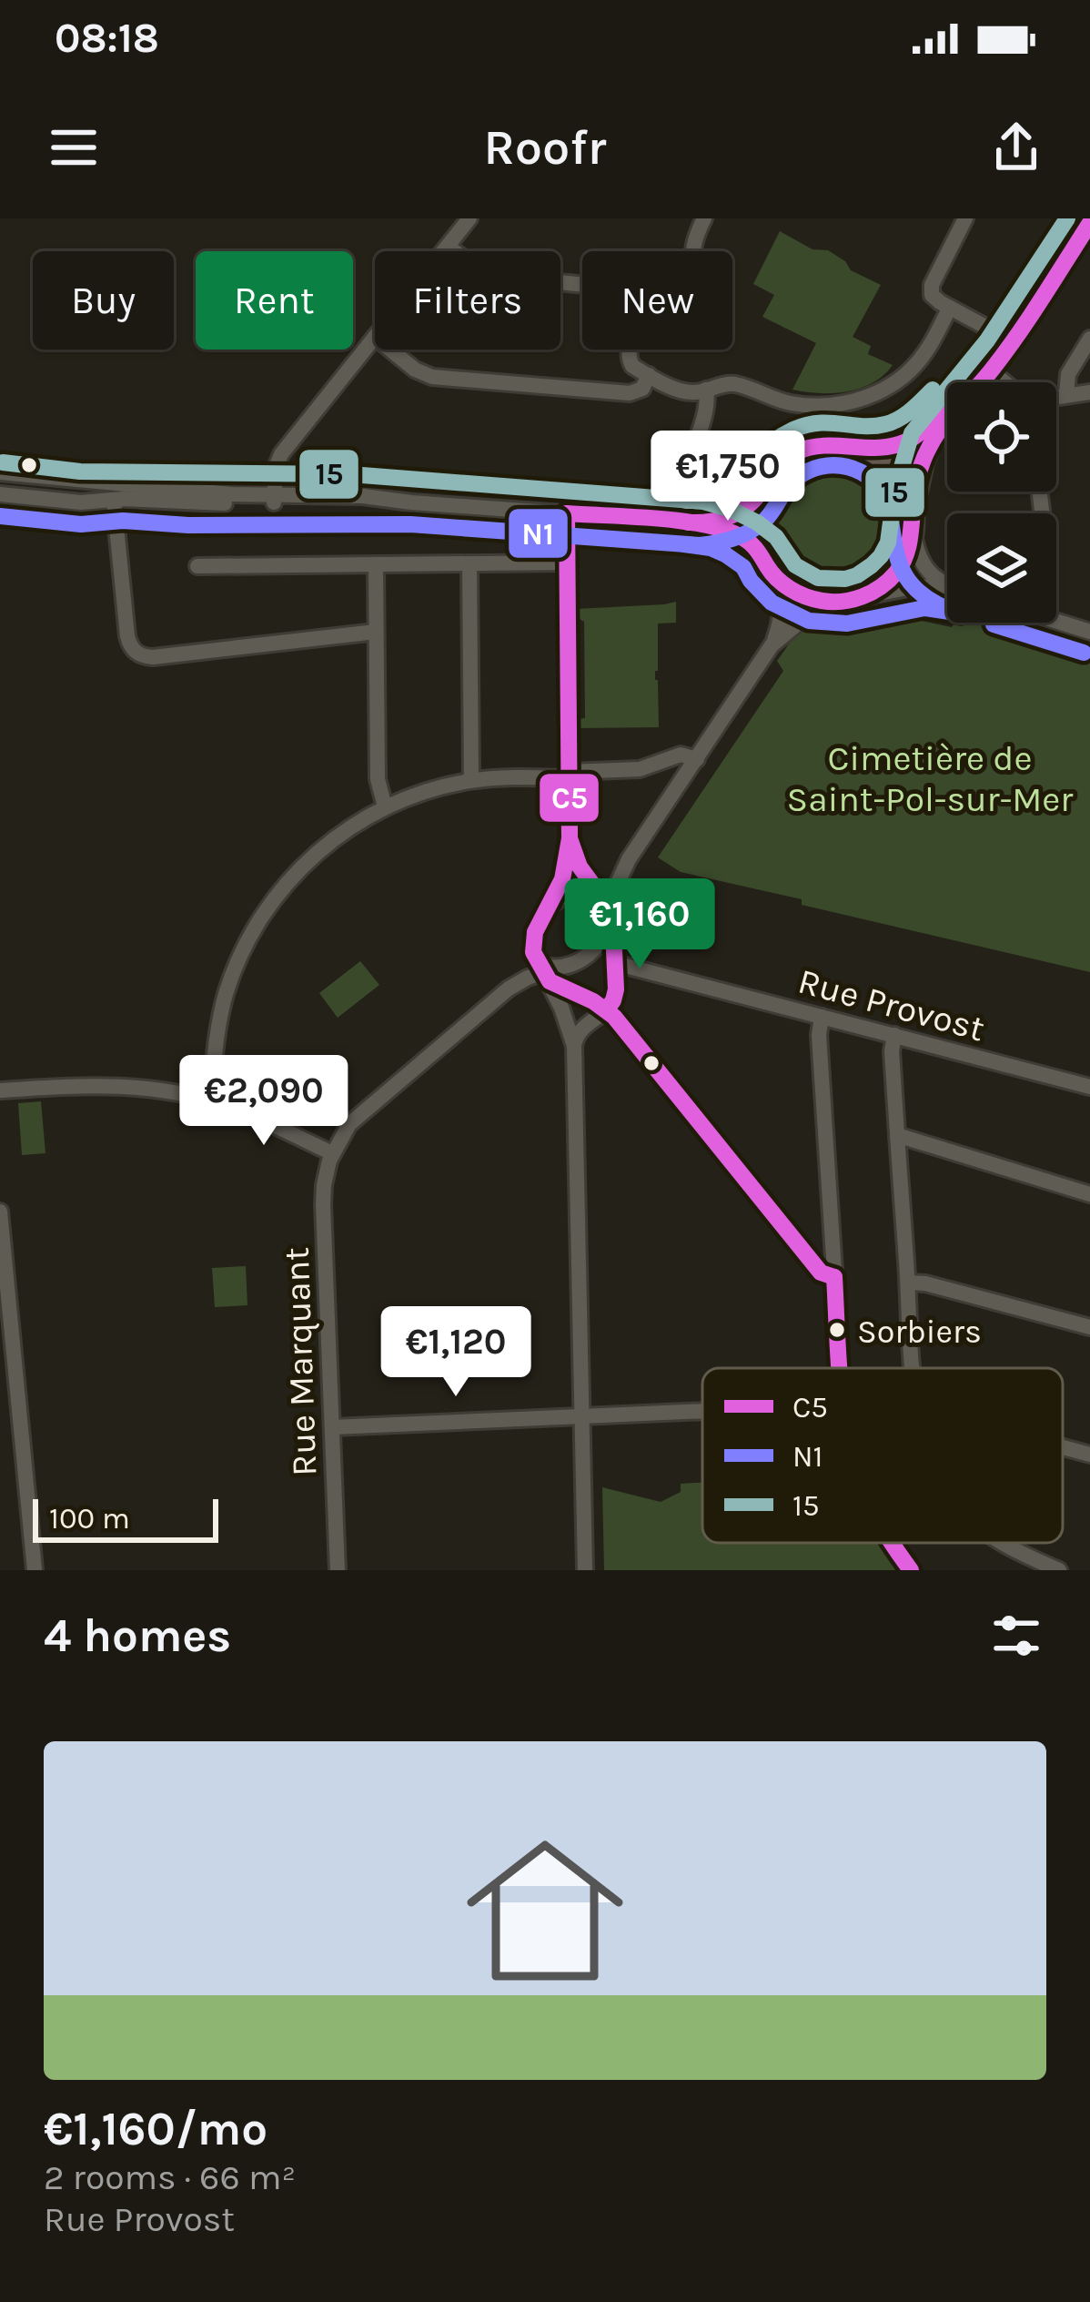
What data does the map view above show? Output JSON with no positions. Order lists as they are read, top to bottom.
{
  "streets": {
    "street": ["Rue Provost", "Rue Marquant"]
  },
  "parks": ["Cimetière de Saint-Pol-sur-Mer"],
  "places": ["Sorbiers"],
  "lines": ["transit line 15", "transit line C5", "transit line N1"],
  "legend": ["C5", "N1", "15"],
  "scale_bar": "100 m",
  "page": {
    "status": "08:18",
    "header": "Roofr",
    "chip": [
      "Buy",
      "Rent",
      "Filters",
      "New"
    ],
    "price": [
      "€1,750",
      "€1,160",
      "€2,090",
      "€1,120"
    ],
    "scale": "100 m",
    "heading": "4 homes",
    "list": [
      {
        "name": "€1,160/mo",
        "note": "2 rooms · 66 m² · Rue Provost"
      }
    ]
  }
}
